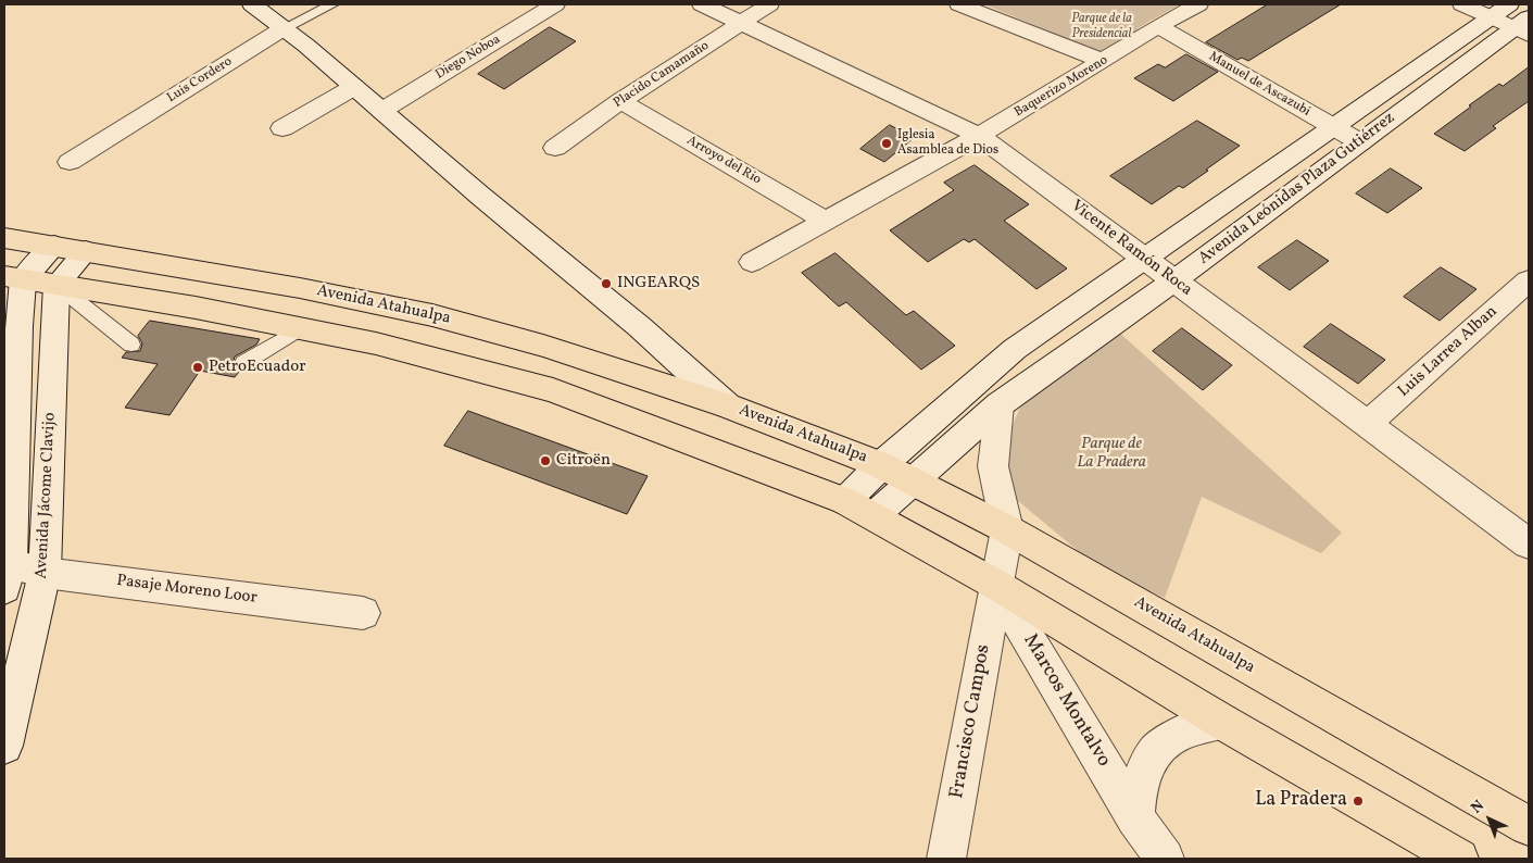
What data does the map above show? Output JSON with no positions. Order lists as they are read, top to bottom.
{
  "streets": {
    "main road": ["Avenida Atahualpa"],
    "street": [
      "Diego Noboa",
      "Placido Camamaño",
      "Luis Cordero",
      "Manuel de Ascazubi",
      "Baquerizo Moreno",
      "Arroyo del Rio",
      "Avenida Leónidas Plaza Gutiérrez",
      "Vicente Ramón Roca",
      "Luis Larrea Alban",
      "Avenida Jácome Clavijo",
      "Pasaje Moreno Loor",
      "Marcos Montalvo",
      "Francisco Campos"
    ]
  },
  "crossings": [
    ["Placido Camamaño", "Arroyo del Rio"],
    ["Placido Camamaño", "Vicente Ramón Roca"],
    ["Manuel de Ascazubi", "Baquerizo Moreno"],
    ["Manuel de Ascazubi", "Avenida Leónidas Plaza Gutiérrez"],
    ["Baquerizo Moreno", "Arroyo del Rio"],
    ["Baquerizo Moreno", "Vicente Ramón Roca"],
    ["Avenida Leónidas Plaza Gutiérrez", "Vicente Ramón Roca"],
    ["Avenida Leónidas Plaza Gutiérrez", "Avenida Atahualpa"],
    ["Vicente Ramón Roca", "Luis Larrea Alban"],
    ["Avenida Jácome Clavijo", "Pasaje Moreno Loor"],
    ["Marcos Montalvo", "Francisco Campos"]
  ],
  "parks": ["Parque de la Presidencial", "Parque de La Pradera"],
  "places": [
    "Iglesia Asamblea de Dios",
    "INGEARQS",
    "PetroEcuador",
    "Citroën",
    "La Pradera"
  ],
  "north": "top left"
}
